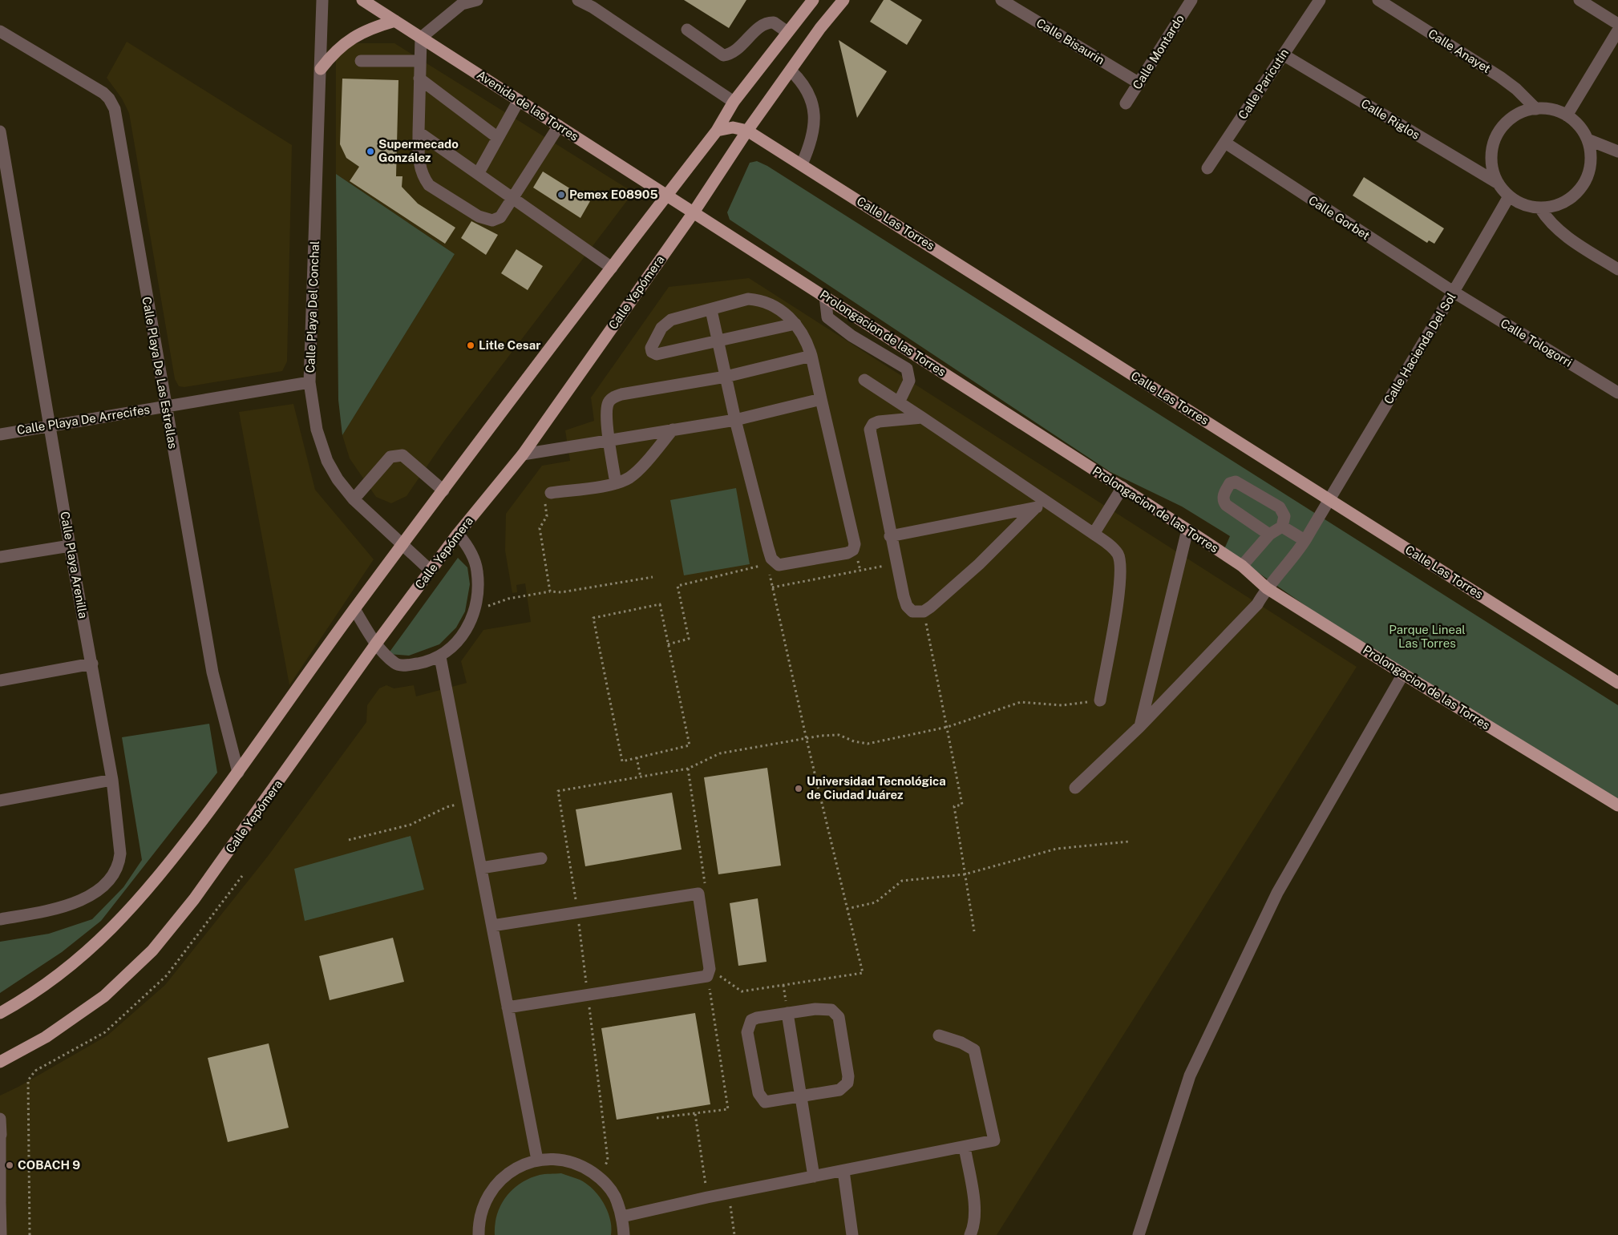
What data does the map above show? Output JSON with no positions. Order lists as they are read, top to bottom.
{
  "streets": {
    "main road": [
      "Avenida de las Torres",
      "Calle Las Torres",
      "Calle Yepómera",
      "Prolongacion de las Torres"
    ],
    "street": [
      "Calle Bisaurin",
      "Calle Anayet",
      "Calle Montardo",
      "Calle Paricutín",
      "Calle Riglos",
      "Calle Gorbet",
      "Calle Playa Del Conchal",
      "Calle Tologorri",
      "Calle Hacienda Del Sol",
      "Calle Playa De Las Estrellas",
      "Calle Playa De Arrecifes",
      "Calle Playa Arenilla"
    ]
  },
  "crossings": [
    ["Calle Bisaurin", "Calle Montardo"],
    ["Calle Anayet", "Calle Riglos"],
    ["Calle Anayet", "Calle Hacienda Del Sol"],
    ["Calle Paricutín", "Calle Riglos"],
    ["Calle Paricutín", "Calle Gorbet"],
    ["Avenida de las Torres", "Calle Yepómera"],
    ["Avenida de las Torres", "Prolongacion de las Torres"],
    ["Calle Riglos", "Calle Hacienda Del Sol"],
    ["Calle Gorbet", "Calle Tologorri"],
    ["Calle Gorbet", "Calle Hacienda Del Sol"],
    ["Calle Las Torres", "Calle Yepómera"],
    ["Calle Las Torres", "Calle Hacienda Del Sol"],
    ["Calle Yepómera", "Calle Playa Del Conchal"],
    ["Calle Yepómera", "Prolongacion de las Torres"],
    ["Calle Playa Del Conchal", "Calle Playa De Arrecifes"],
    ["Prolongacion de las Torres", "Calle Hacienda Del Sol"],
    ["Calle Tologorri", "Calle Hacienda Del Sol"],
    ["Calle Playa De Las Estrellas", "Calle Playa De Arrecifes"],
    ["Calle Playa De Arrecifes", "Calle Playa Arenilla"]
  ],
  "parks": ["Parque Lineal Las Torres"],
  "places": [
    "Supermecado González",
    "Pemex E08905",
    "Litle Cesar",
    "Universidad Tecnológica de Ciudad Juárez",
    "COBACH 9"
  ]
}
